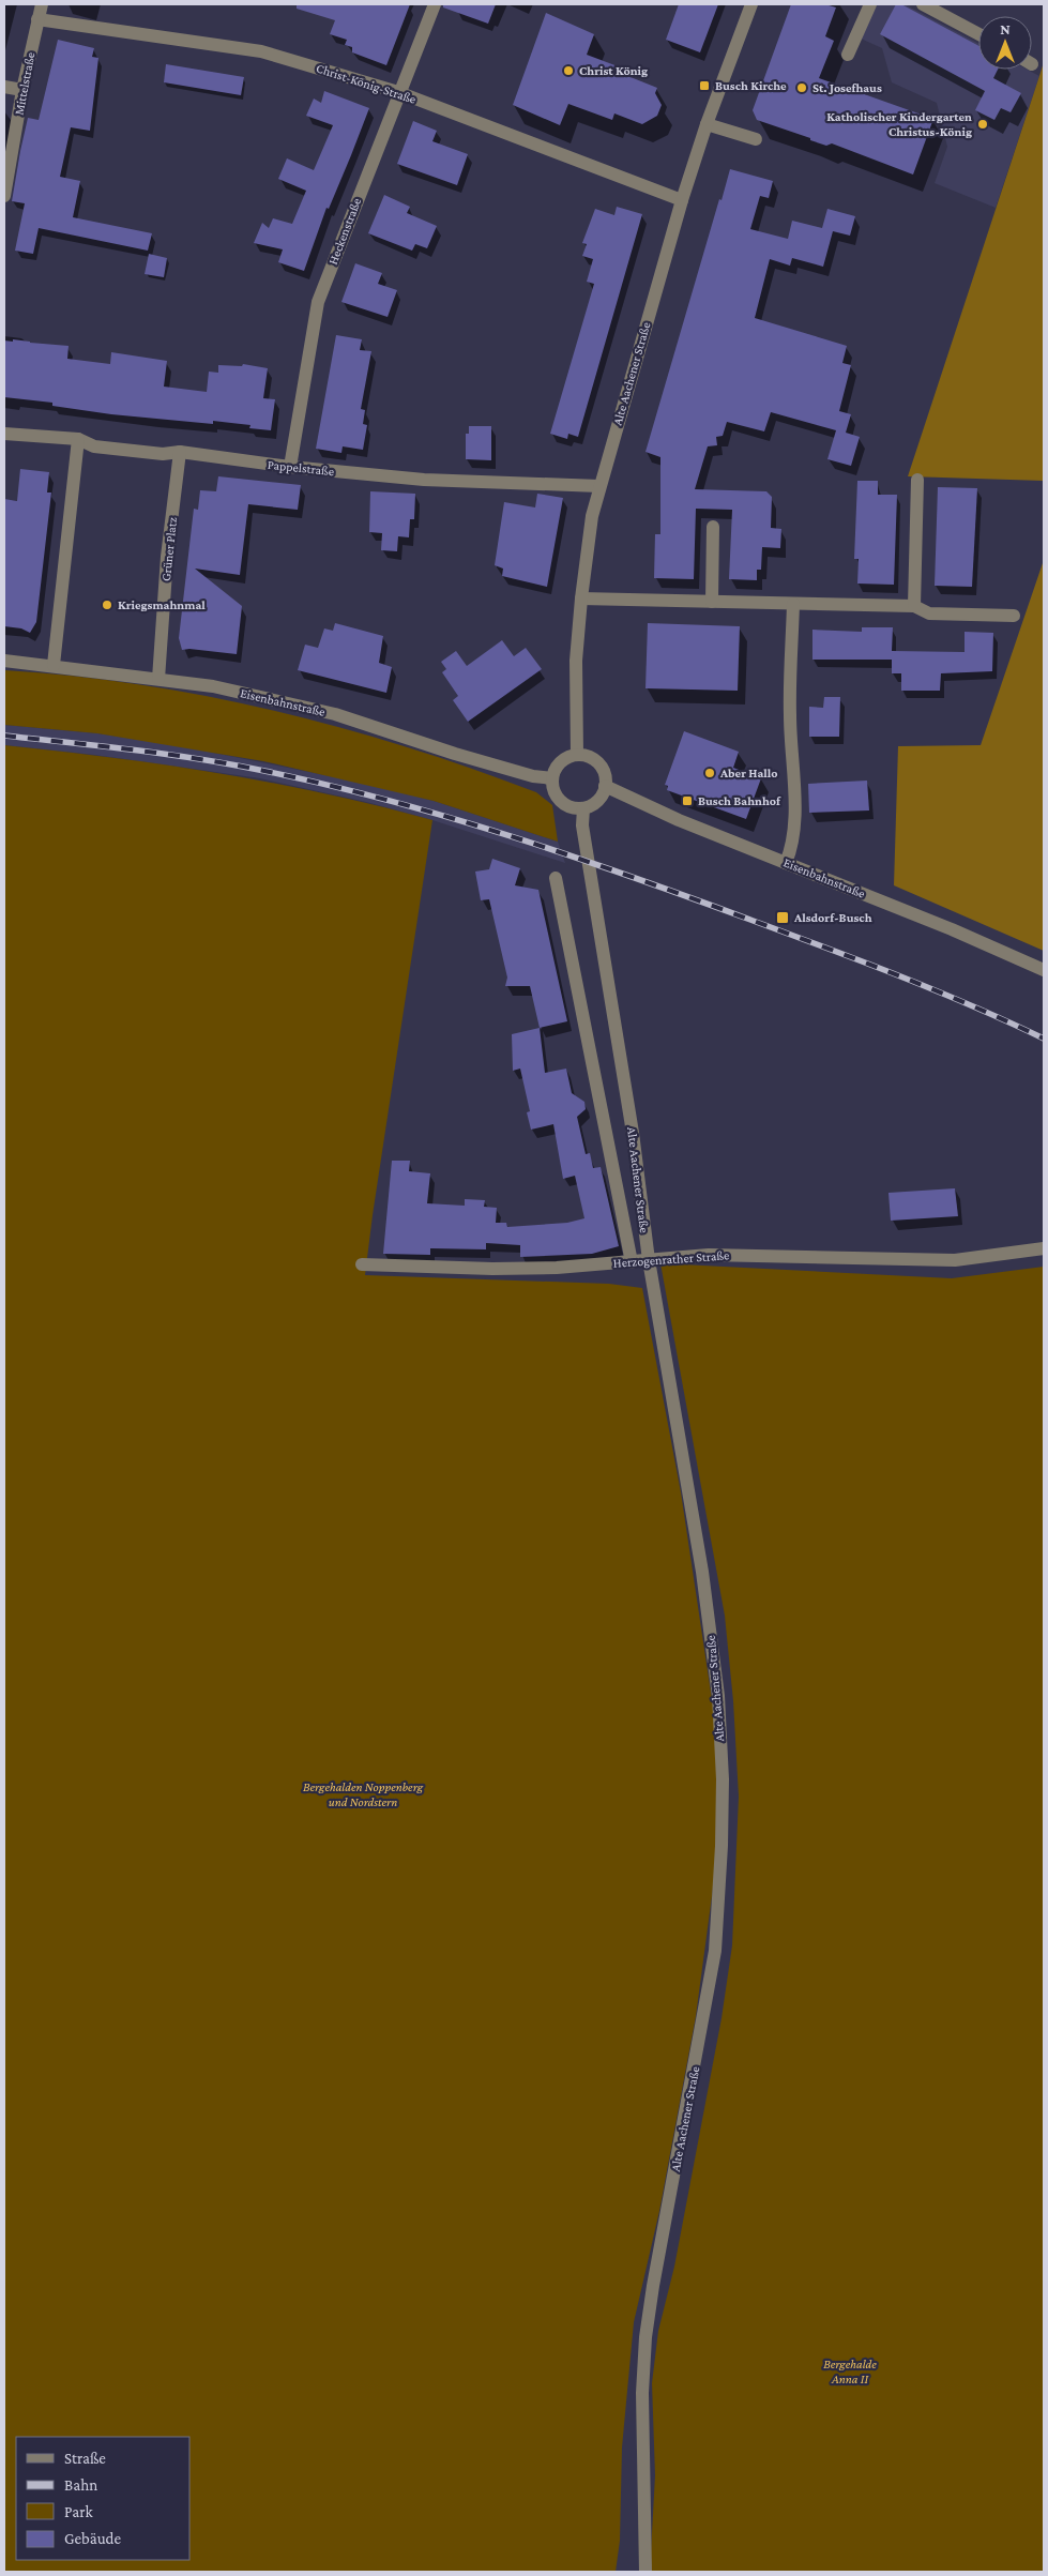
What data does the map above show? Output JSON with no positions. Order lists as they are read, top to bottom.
{
  "streets": {
    "street": [
      "Mittelstraße",
      "Christ-König-Straße",
      "Heckenstraße",
      "Alte Aachener Straße",
      "Pappelstraße",
      "Grüner Platz",
      "Eisenbahnstraße",
      "Herzogenrather Straße"
    ]
  },
  "crossings": [
    ["Mittelstraße", "Christ-König-Straße"],
    ["Christ-König-Straße", "Heckenstraße"],
    ["Christ-König-Straße", "Alte Aachener Straße"],
    ["Heckenstraße", "Pappelstraße"],
    ["Alte Aachener Straße", "Pappelstraße"],
    ["Alte Aachener Straße", "Eisenbahnstraße"],
    ["Alte Aachener Straße", "Herzogenrather Straße"],
    ["Pappelstraße", "Grüner Platz"],
    ["Grüner Platz", "Eisenbahnstraße"]
  ],
  "parks": ["Bergehalden Noppenberg und Nordstern", "Bergehalde Anna II"],
  "places": {
    "other": [
      "Christ König",
      "St. Josefhaus",
      "Katholischer Kindergarten Christus-König",
      "Kriegsmahnmal",
      "Aber Hallo"
    ],
    "transit": ["Busch Kirche", "Busch Bahnhof", "Alsdorf-Busch"]
  },
  "legend": [
    "Straße",
    "Bahn",
    "Park",
    "Gebäude"
  ],
  "north": "top"
}
